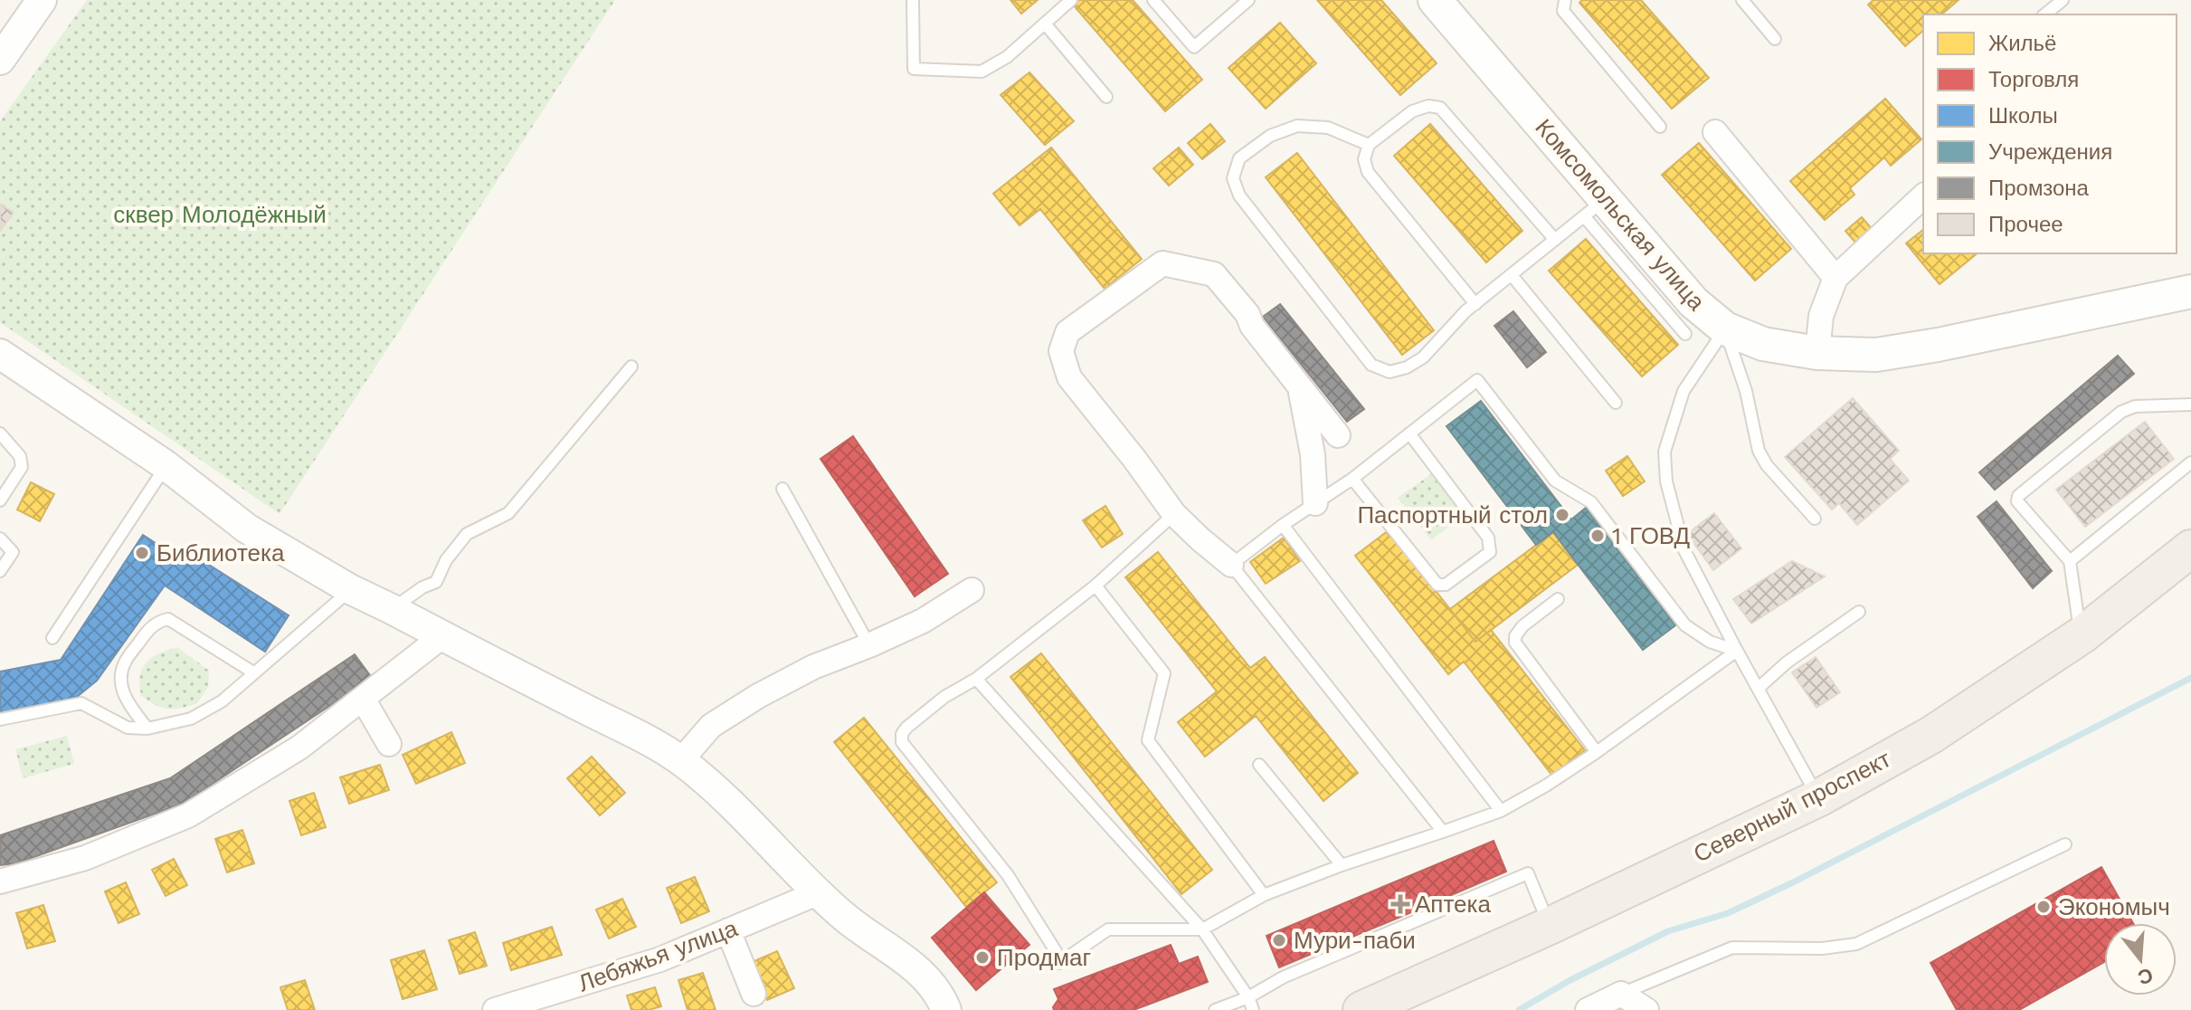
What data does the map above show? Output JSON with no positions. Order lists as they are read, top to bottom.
{
  "streets": {
    "main road": ["Комсомольская улица", "Северный проспект"],
    "street": ["Лебяжья улица"]
  },
  "parks": ["сквер Молодёжный"],
  "places": {
    "other": [
      "Паспортный стол",
      "1 ГОВД",
      "Библиотека",
      "Экономыч",
      "Мури-паби",
      "Продмаг"
    ],
    "health": ["Аптека"]
  },
  "legend": [
    "Жильё",
    "Торговля",
    "Школы",
    "Учреждения",
    "Промзона",
    "Прочее"
  ],
  "north": "bottom"
}
